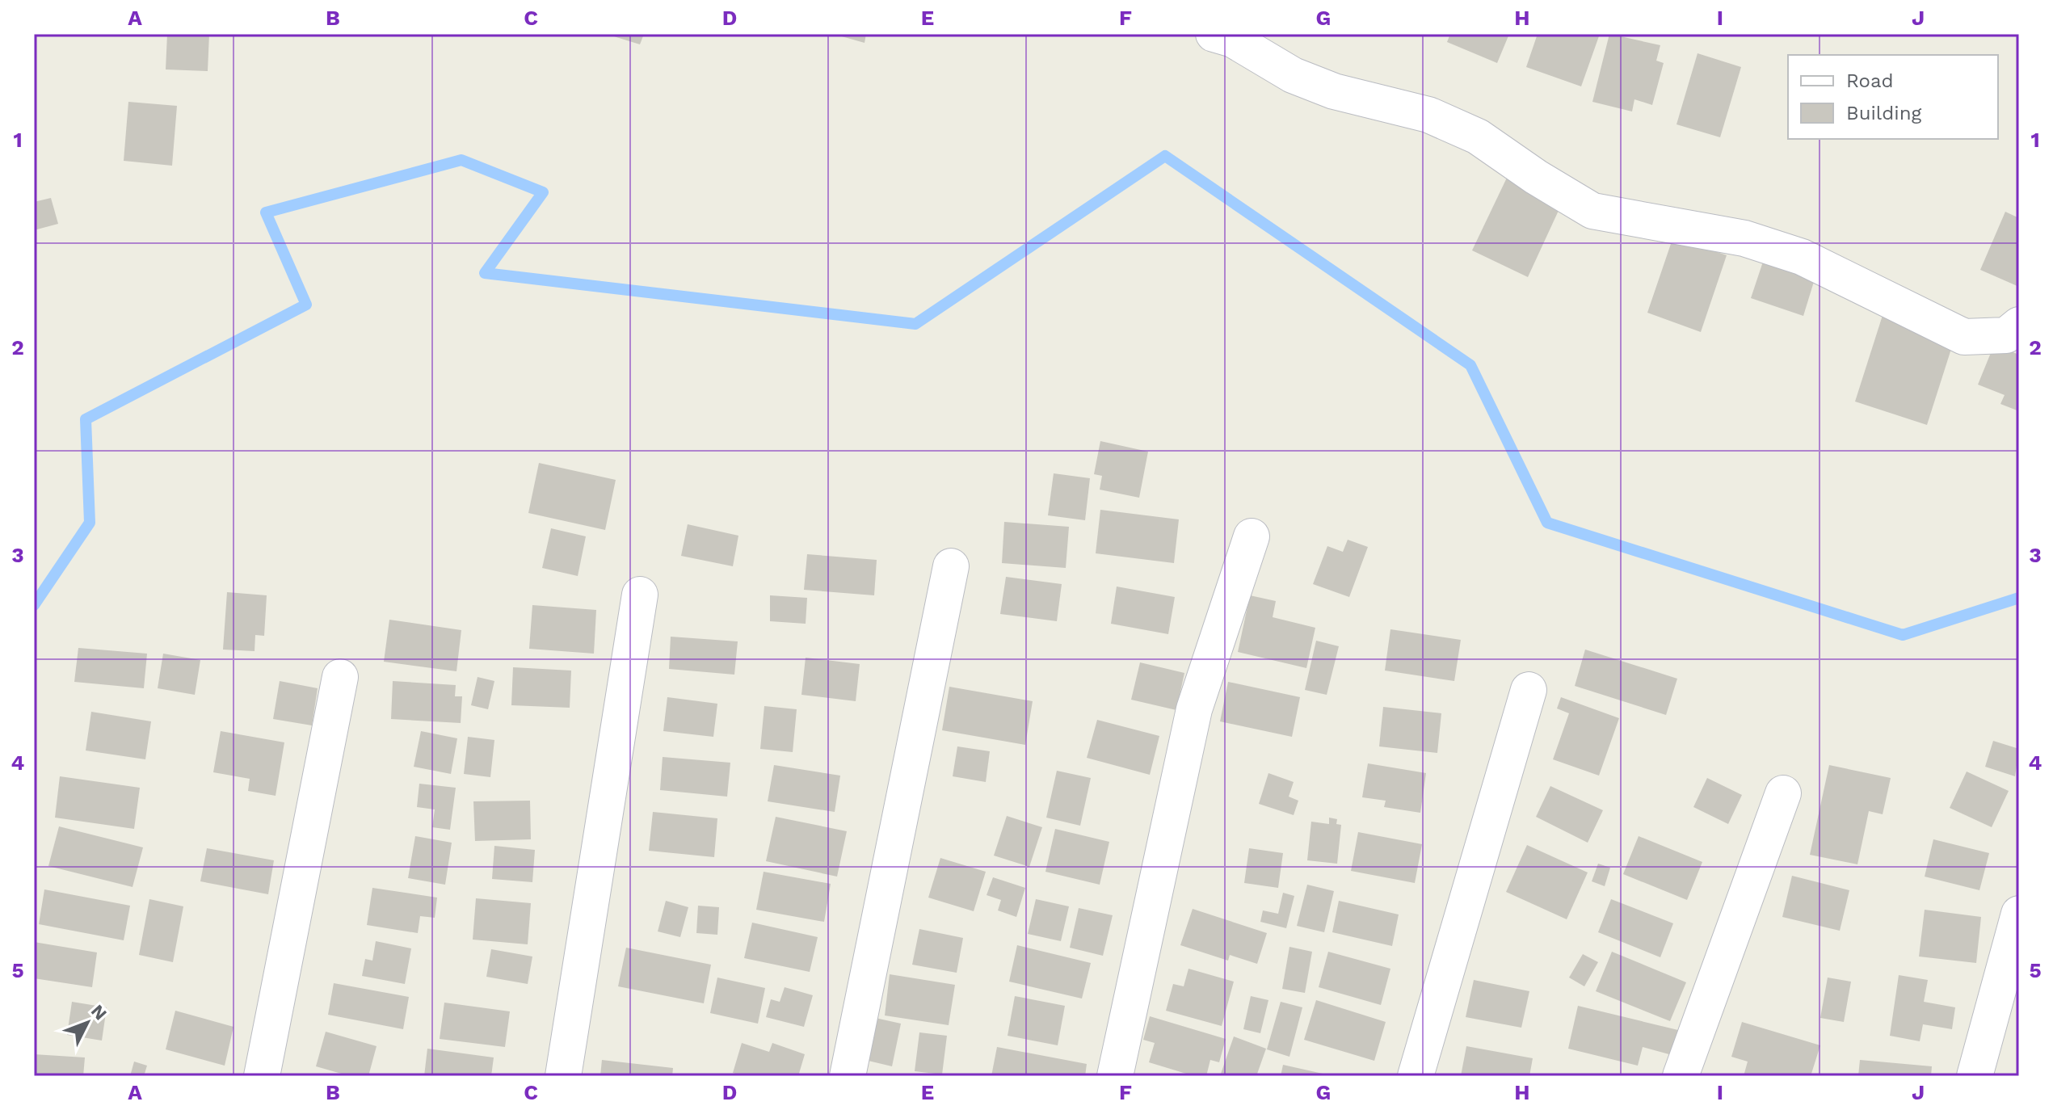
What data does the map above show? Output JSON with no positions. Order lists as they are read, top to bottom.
{
  "legend": ["Road", "Building"],
  "north": "top right",
  "grid": {
    "columns": [
      "A",
      "B",
      "C",
      "D",
      "E",
      "F",
      "G",
      "H",
      "I",
      "J"
    ],
    "rows": [
      "1",
      "2",
      "3",
      "4",
      "5"
    ]
  }
}
